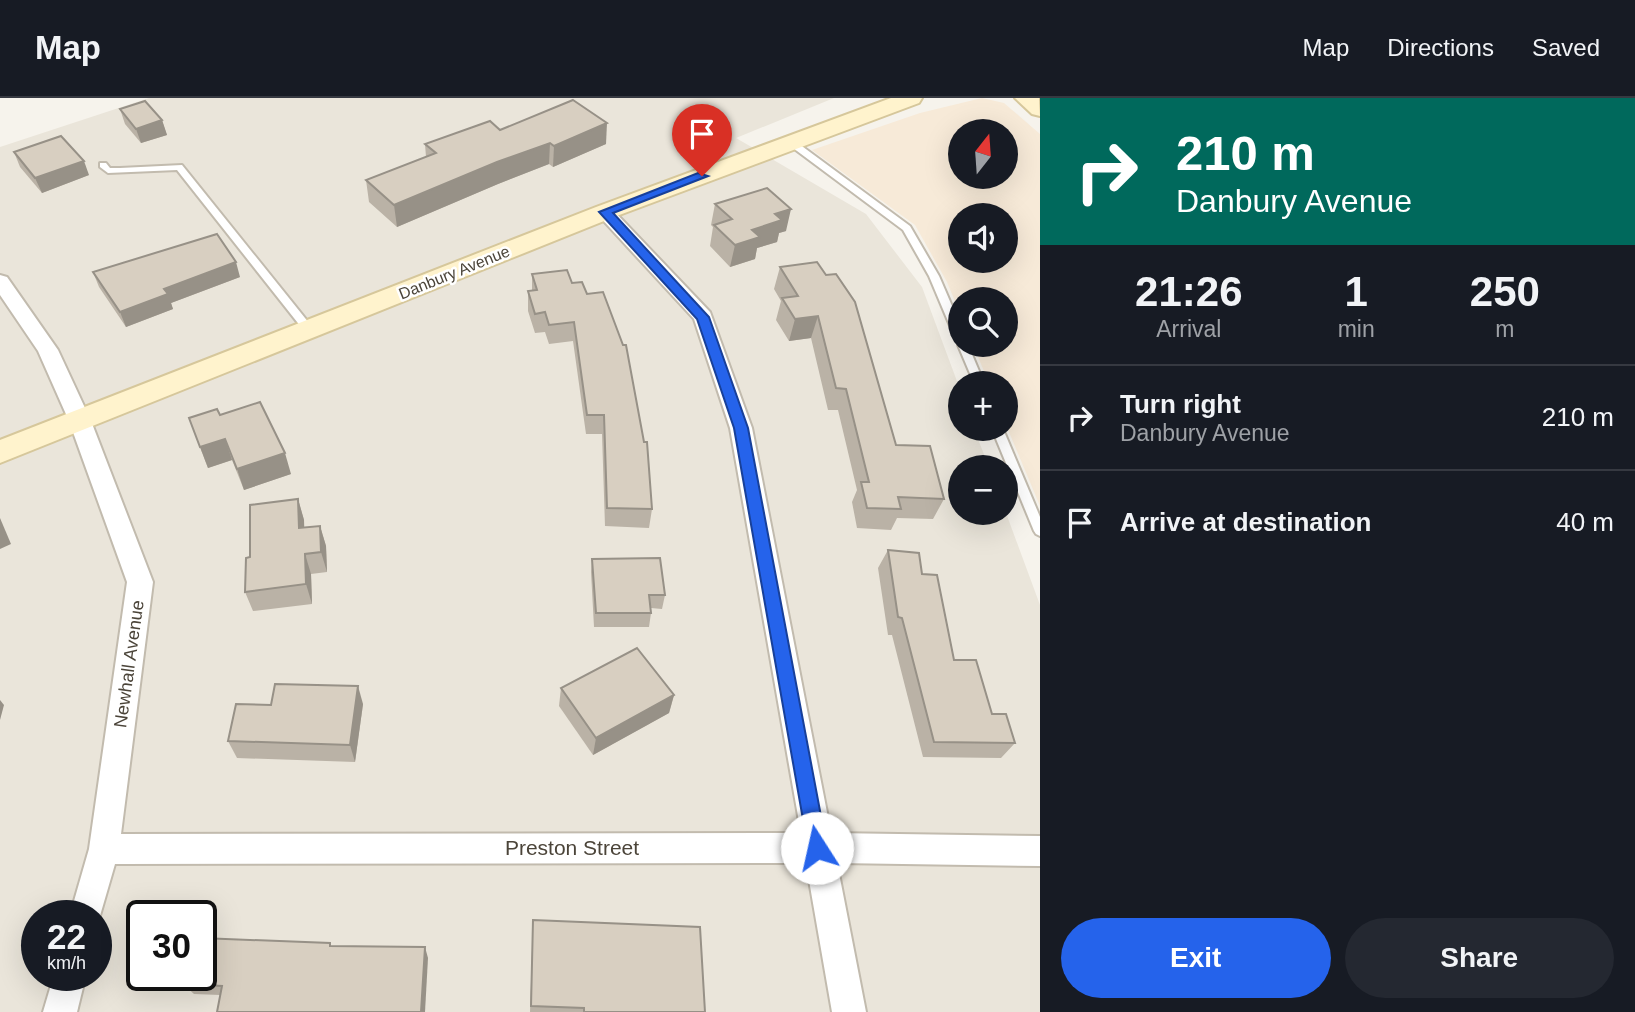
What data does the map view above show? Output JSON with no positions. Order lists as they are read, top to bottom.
{
  "streets": {
    "street": ["Danbury Avenue", "Newhall Avenue", "Preston Street"]
  },
  "crossings": [
    ["Danbury Avenue", "Newhall Avenue"],
    ["Newhall Avenue", "Preston Street"]
  ],
  "north": "top",
  "page": {
    "header": "Map",
    "nav": ["Map", "Directions", "Saved"],
    "turn": ["210 m", "Danbury Avenue"],
    "map_buttons": ["+", "−"],
    "eta": [
      "21:26",
      "Arrival",
      "1",
      "min",
      "250",
      "m"
    ],
    "list": [
      {
        "name": "Turn right",
        "note": "Danbury Avenue",
        "value": "210 m"
      },
      {
        "name": "Arrive at destination",
        "value": "40 m"
      }
    ],
    "speed": "22 km/h",
    "limit": "30",
    "buttons": ["Exit", "Share"]
  }
}
